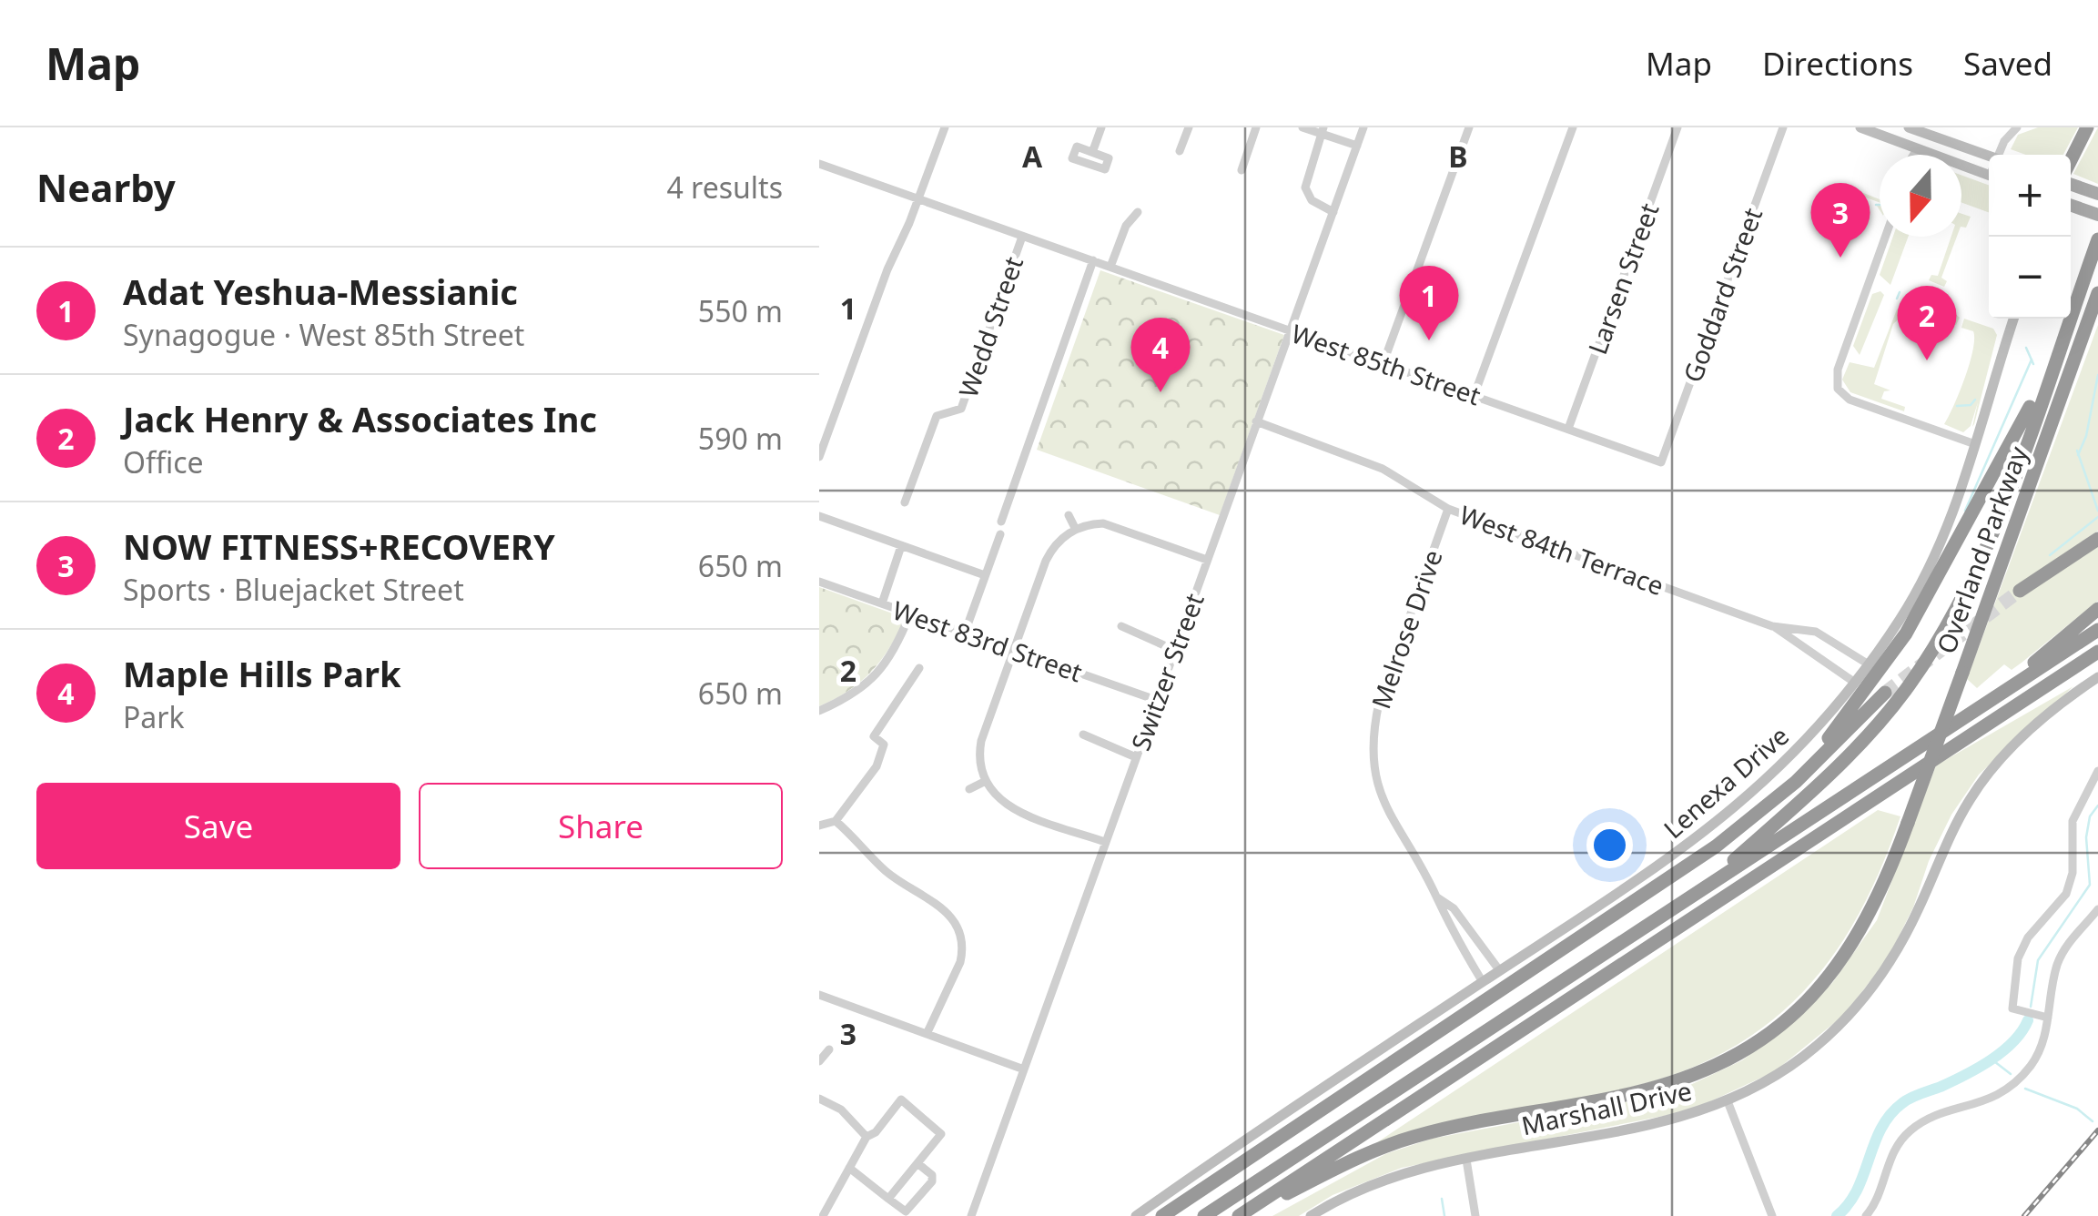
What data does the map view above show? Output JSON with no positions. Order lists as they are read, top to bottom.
{
  "streets": {
    "highway": ["Overland Parkway"],
    "street": [
      "Larsen Street",
      "Goddard Street",
      "Wedd Street",
      "West 85th Street",
      "West 84th Terrace",
      "Melrose Drive",
      "West 83rd Street",
      "Switzer Street",
      "Lenexa Drive",
      "Marshall Drive"
    ]
  },
  "crossings": [
    ["Larsen Street", "West 85th Street"],
    ["Goddard Street", "West 85th Street"],
    ["Wedd Street", "West 85th Street"],
    ["West 85th Street", "Switzer Street"],
    ["West 84th Terrace", "Melrose Drive"],
    ["West 84th Terrace", "Switzer Street"],
    ["West 84th Terrace", "Lenexa Drive"],
    ["Melrose Drive", "Lenexa Drive"],
    ["West 83rd Street", "Switzer Street"]
  ],
  "north": "bottom",
  "page": {
    "header": "Map",
    "nav": ["Map", "Directions", "Saved"],
    "heading": ["Nearby", "4 results"],
    "map_buttons": ["+", "−"],
    "pins": [
      "3",
      "1",
      "2",
      "4"
    ],
    "list": [
      {
        "mark": "1",
        "name": "Adat Yeshua-Messianic",
        "note": "Synagogue · West 85th Street",
        "value": "550 m"
      },
      {
        "mark": "2",
        "name": "Jack Henry & Associates Inc",
        "note": "Office",
        "value": "590 m"
      },
      {
        "mark": "3",
        "name": "NOW FITNESS+RECOVERY",
        "note": "Sports · Bluejacket Street",
        "value": "650 m"
      },
      {
        "mark": "4",
        "name": "Maple Hills Park",
        "note": "Park",
        "value": "650 m"
      }
    ],
    "buttons": ["Save", "Share"]
  },
  "grid": {
    "columns": ["A", "B"],
    "rows": ["1", "2", "3"]
  }
}
